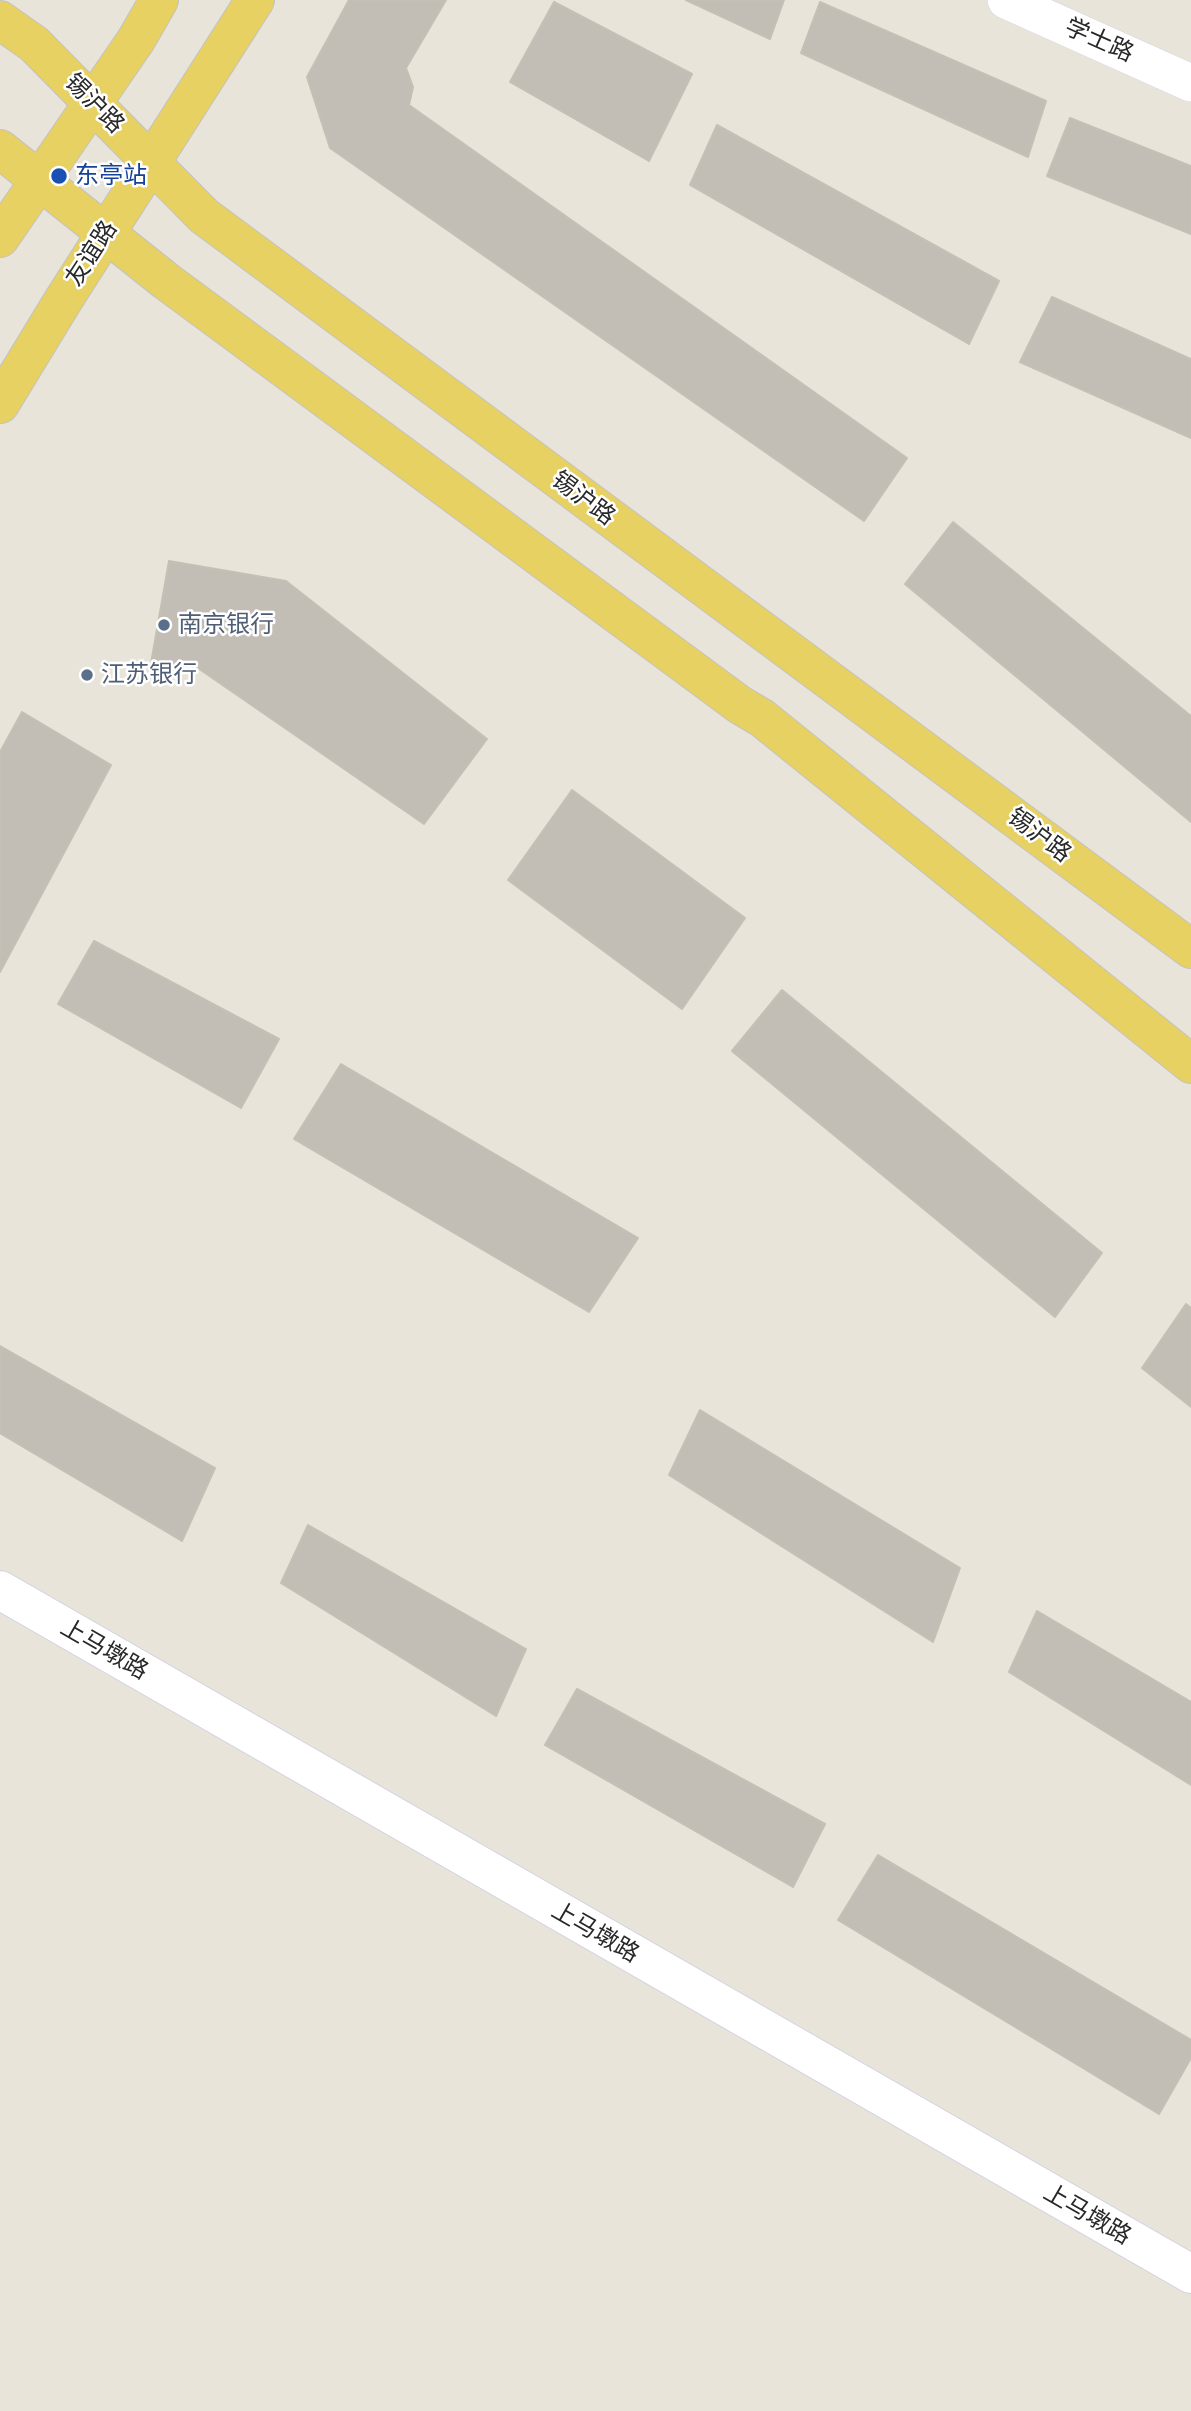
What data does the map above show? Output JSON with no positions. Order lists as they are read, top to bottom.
{
  "streets": {
    "main road": ["锡沪路", "友谊路"],
    "street": ["学士路", "上马墩路"]
  },
  "crossings": [
    ["锡沪路", "友谊路"]
  ],
  "places": ["东亭站", "南京银行", "江苏银行"]
}
